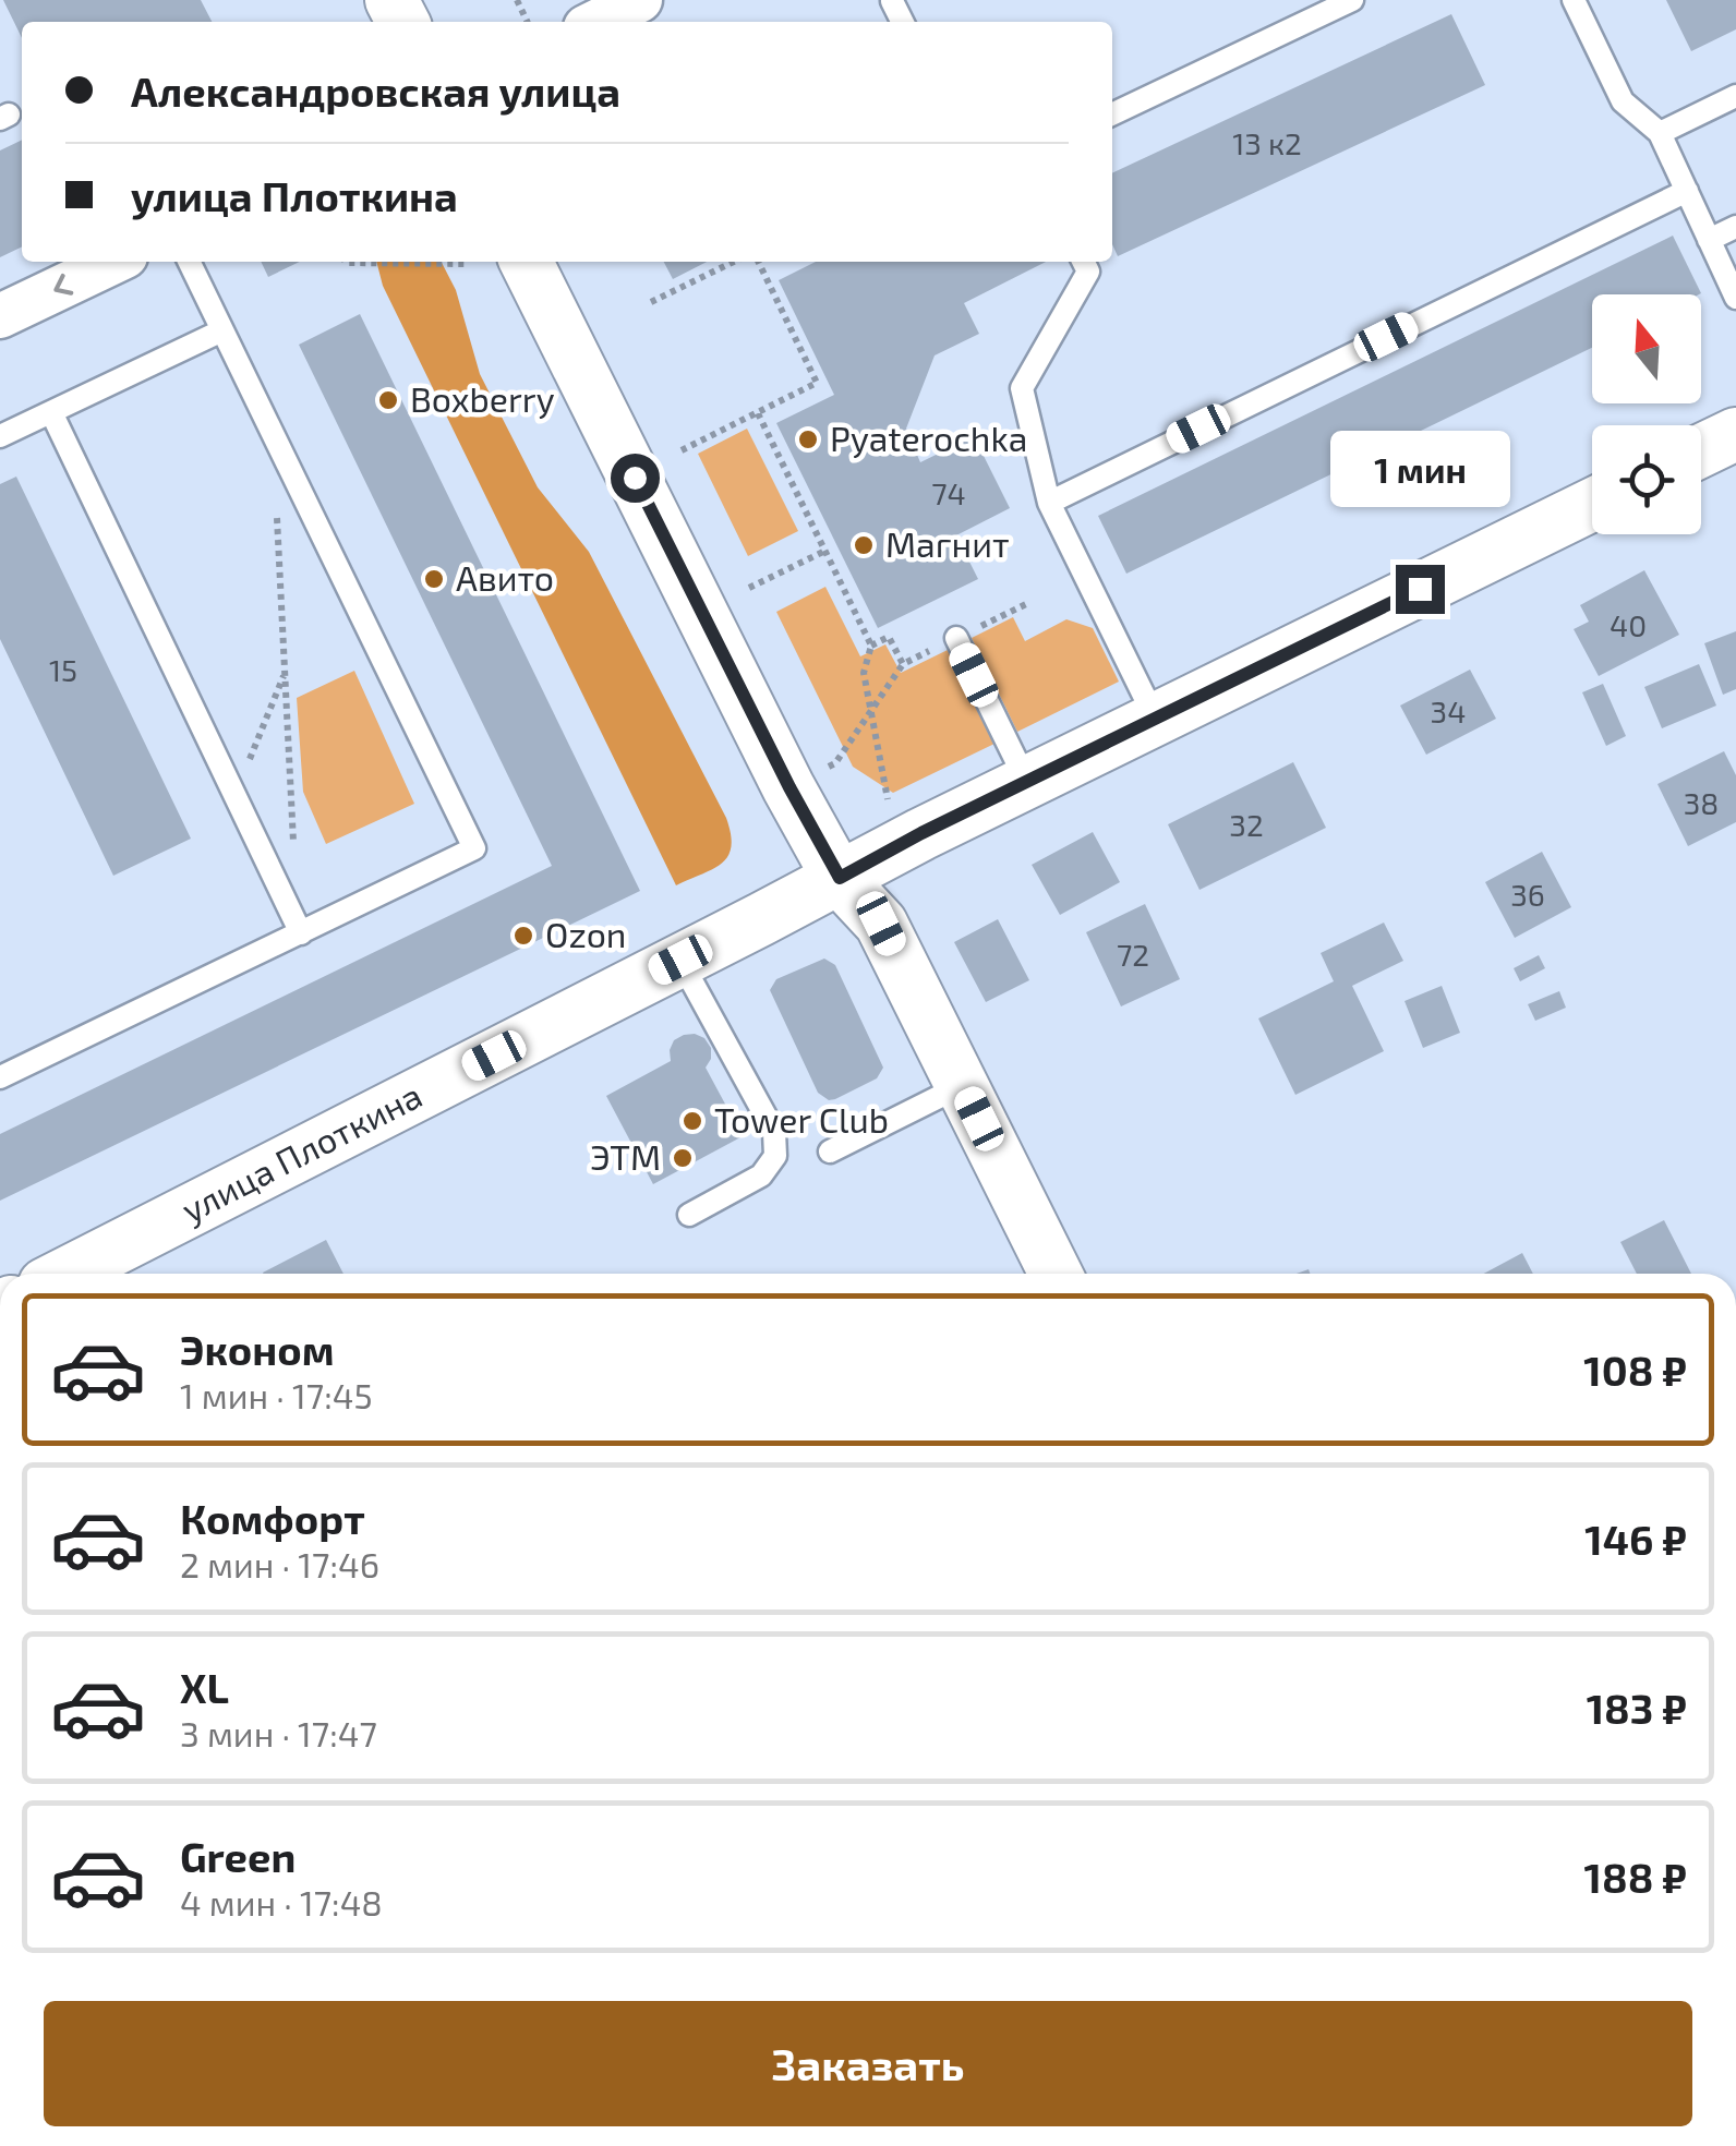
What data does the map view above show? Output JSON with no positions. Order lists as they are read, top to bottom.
{
  "streets": {
    "street": ["улица Плоткина"]
  },
  "places": [
    "Boxberry",
    "Pyaterochka",
    "Магнит",
    "Авито",
    "Ozon",
    "Tower Club",
    "ЭТМ"
  ],
  "house_numbers": [
    "13 к2",
    "74",
    "40",
    "15",
    "34",
    "38",
    "32",
    "36",
    "72"
  ],
  "north": "top",
  "page": {
    "banner": ["Александровская улица", "улица Плоткина"],
    "bubble": "1 мин",
    "list": [
      {
        "name": "Эконом",
        "note": "1 мин · 17:45",
        "value": "108 ₽"
      },
      {
        "name": "Комфорт",
        "note": "2 мин · 17:46",
        "value": "146 ₽"
      },
      {
        "name": "XL",
        "note": "3 мин · 17:47",
        "value": "183 ₽"
      },
      {
        "name": "Green",
        "note": "4 мин · 17:48",
        "value": "188 ₽"
      }
    ],
    "buttons": "Заказать"
  }
}
